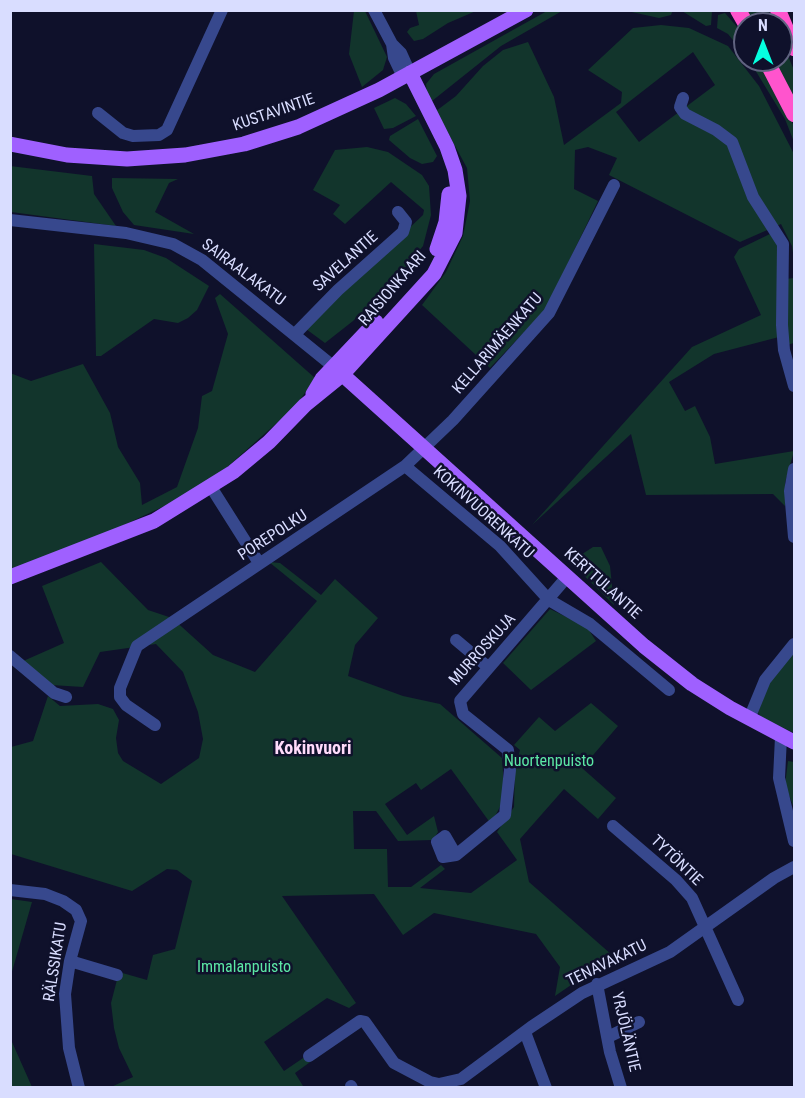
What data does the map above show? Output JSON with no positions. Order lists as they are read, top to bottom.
{
  "streets": {
    "main road": ["KUSTAVINTIE", "RAISIONKAARI", "KERTTULANTIE"],
    "street": [
      "SAVELANTIE",
      "SAIRAALAKATU",
      "KELLARIMÄENKATU",
      "KOKINVUORENKATU",
      "POREPOLKU",
      "MURROSKUJA",
      "TYTÖNTIE",
      "RÄLSSIKATU",
      "TENAVAKATU",
      "YRJÖLÄNTIE"
    ]
  },
  "crossings": [
    ["KUSTAVINTIE", "RAISIONKAARI"],
    ["SAVELANTIE", "SAIRAALAKATU"],
    ["SAIRAALAKATU", "RAISIONKAARI"],
    ["SAIRAALAKATU", "KERTTULANTIE"],
    ["RAISIONKAARI", "KERTTULANTIE"],
    ["KELLARIMÄENKATU", "KOKINVUORENKATU"],
    ["KELLARIMÄENKATU", "KERTTULANTIE"],
    ["KOKINVUORENKATU", "POREPOLKU"],
    ["KOKINVUORENKATU", "KERTTULANTIE"],
    ["KOKINVUORENKATU", "MURROSKUJA"],
    ["KERTTULANTIE", "MURROSKUJA"],
    ["TYTÖNTIE", "TENAVAKATU"],
    ["TENAVAKATU", "YRJÖLÄNTIE"]
  ],
  "districts": ["Kokinvuori"],
  "parks": ["Nuortenpuisto", "Immalanpuisto"],
  "north": "top"
}
